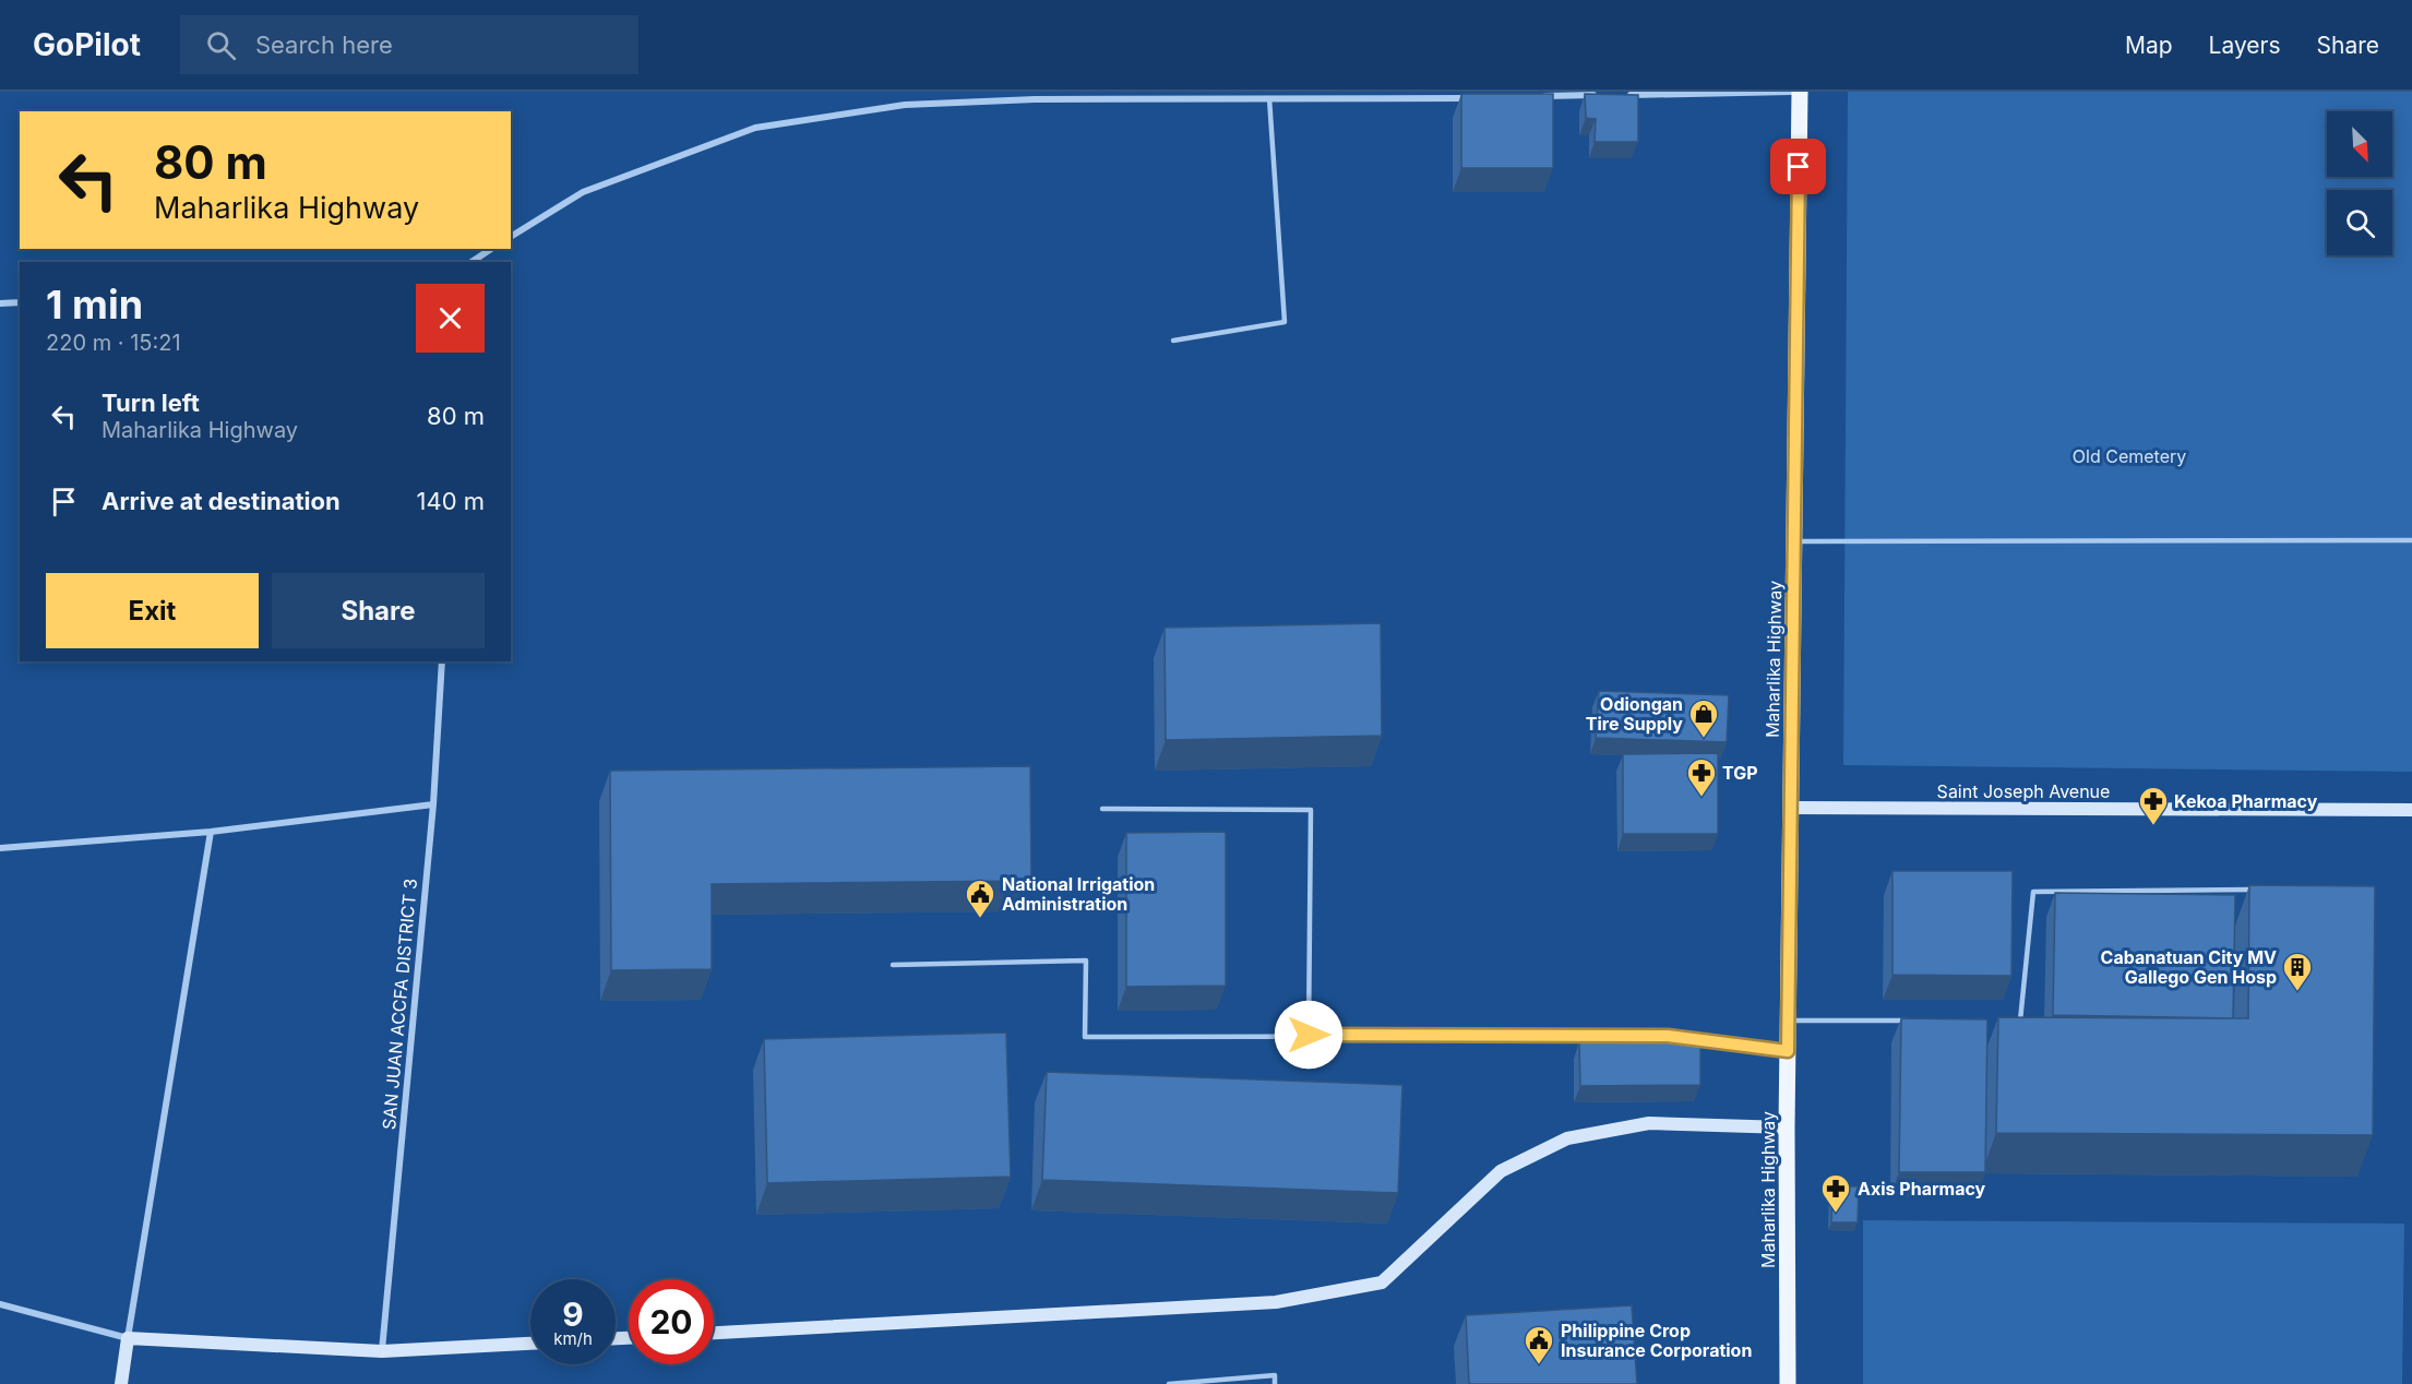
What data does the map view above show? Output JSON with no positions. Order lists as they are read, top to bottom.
{
  "streets": {
    "main road": ["Maharlika Highway"],
    "street": ["Saint Joseph Avenue", "SAN JUAN ACCFA DISTRICT 3"]
  },
  "crossings": [
    ["Maharlika Highway", "Saint Joseph Avenue"]
  ],
  "parks": ["Old Cemetery"],
  "places": {
    "shop": ["Odiongan Tire Supply"],
    "pharmacy": ["TGP", "Kekoa Pharmacy", "Axis Pharmacy"],
    "public building": ["National Irrigation Administration", "Philippine Crop Insurance Corporation"],
    "building": ["Cabanatuan City MV Gallego Gen Hosp"]
  },
  "north": "bottom right",
  "page": {
    "header": "GoPilot",
    "search": "Search here",
    "nav": ["Map", "Layers", "Share"],
    "turn": ["80 m", "Maharlika Highway"],
    "heading": ["1 min", "220 m · 15:21"],
    "list": [
      {
        "name": "Turn left",
        "note": "Maharlika Highway",
        "value": "80 m"
      },
      {
        "name": "Arrive at destination",
        "value": "140 m"
      }
    ],
    "buttons": ["Exit", "Share"],
    "speed": "9 km/h",
    "limit": "20"
  }
}
